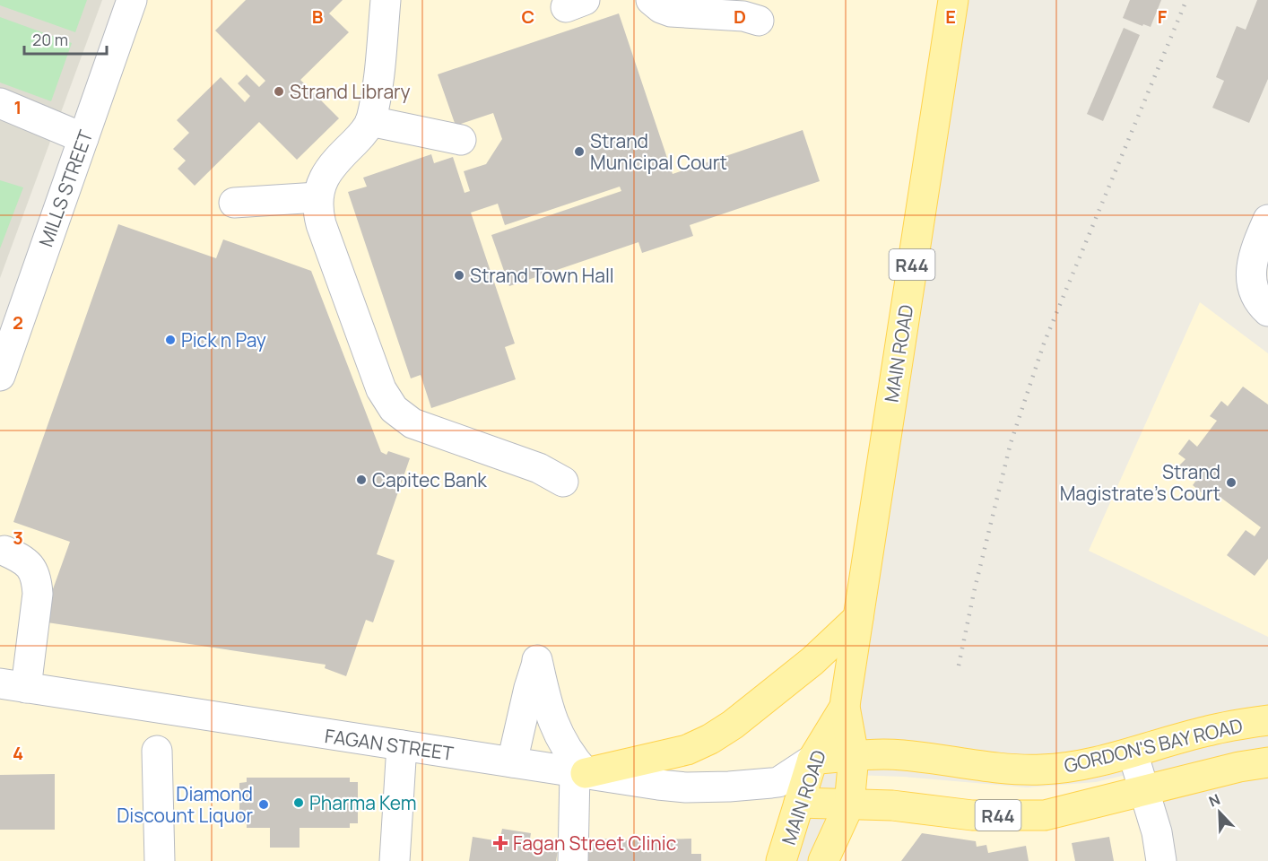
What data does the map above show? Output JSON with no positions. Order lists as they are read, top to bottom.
{
  "streets": {
    "main road": ["R44", "MAIN ROAD", "GORDON'S BAY ROAD"],
    "street": ["MILLS STREET", "FAGAN STREET"]
  },
  "crossings": [
    ["R44", "MAIN ROAD"],
    ["MAIN ROAD", "FAGAN STREET"],
    ["MAIN ROAD", "GORDON'S BAY ROAD"],
    ["FAGAN STREET", "GORDON'S BAY ROAD"]
  ],
  "places": {
    "other": [
      "Strand Library",
      "Strand Municipal Court",
      "Strand Town Hall",
      "Pick n Pay",
      "Capitec Bank",
      "Strand Magistrate's Court",
      "Pharma Kem",
      "Diamond Discount Liquor"
    ],
    "health": ["Fagan Street Clinic"]
  },
  "scale_bar": "20 m",
  "north": "top left",
  "grid": {
    "columns": [
      "B",
      "C",
      "D",
      "E",
      "F"
    ],
    "rows": [
      "1",
      "2",
      "3",
      "4"
    ]
  }
}
